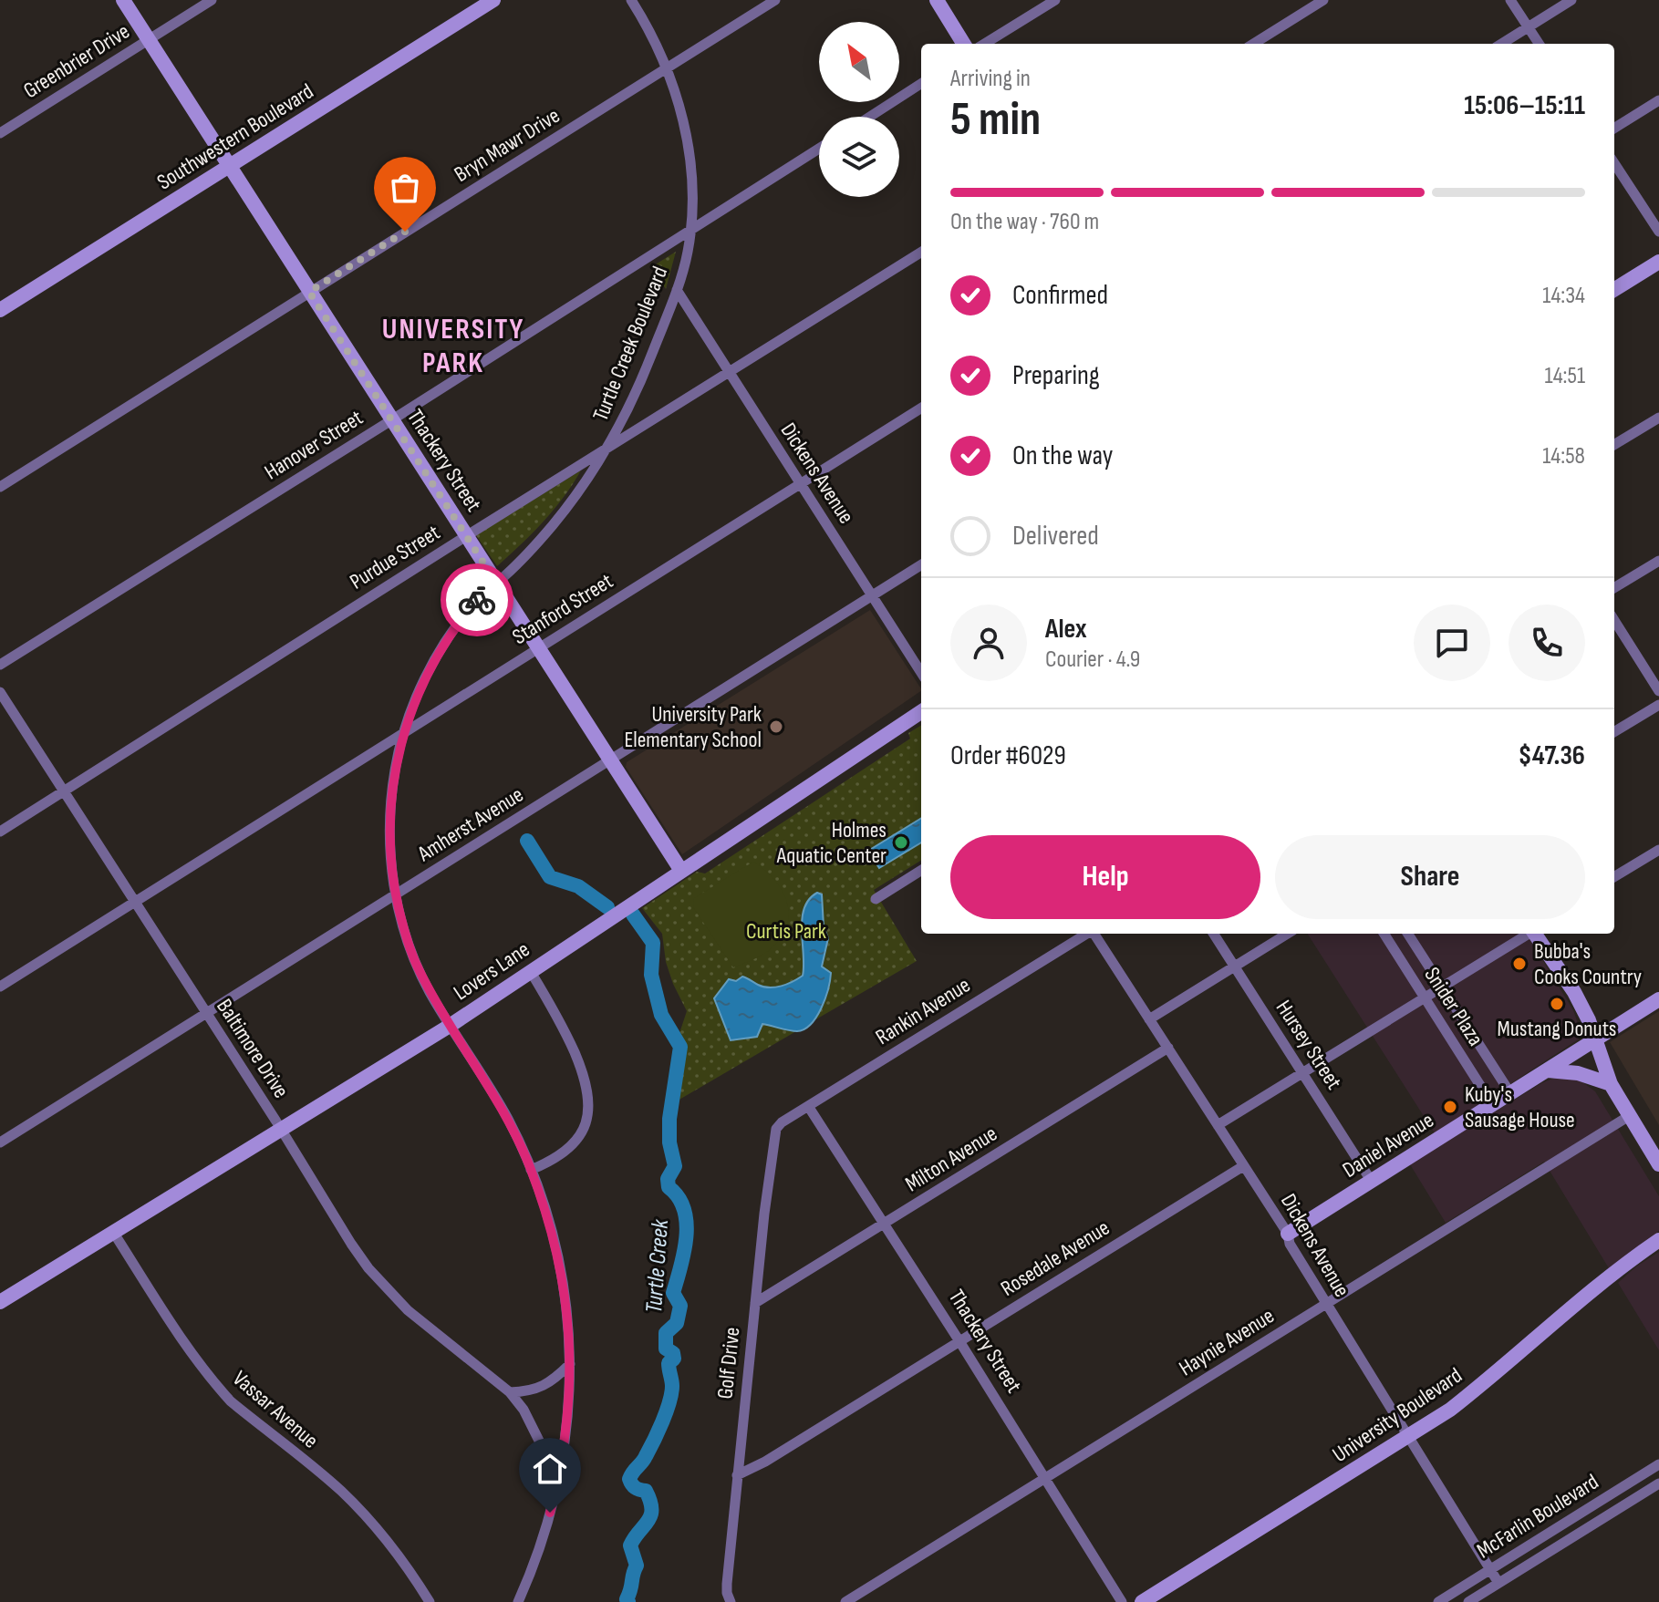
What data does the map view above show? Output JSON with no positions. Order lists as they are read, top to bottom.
{
  "streets": {
    "street": [
      "Greenbrier Drive",
      "Southwestern Boulevard",
      "Bryn Mawr Drive",
      "Turtle Creek Boulevard",
      "Hanover Street",
      "Thackery Street",
      "Dickens Avenue",
      "Purdue Street",
      "Stanford Street",
      "Amherst Avenue",
      "Lovers Lane",
      "Snider Plaza",
      "Rankin Avenue",
      "Hursey Street",
      "Baltimore Drive",
      "Daniel Avenue",
      "Milton Avenue",
      "Rosedale Avenue",
      "Haynie Avenue",
      "Golf Drive",
      "Vassar Avenue",
      "University Boulevard",
      "McFarlin Boulevard"
    ]
  },
  "crossings": [
    ["Greenbrier Drive", "Thackery Street"],
    ["Southwestern Boulevard", "Thackery Street"],
    ["Bryn Mawr Drive", "Turtle Creek Boulevard"],
    ["Bryn Mawr Drive", "Thackery Street"],
    ["Turtle Creek Boulevard", "Hanover Street"],
    ["Turtle Creek Boulevard", "Thackery Street"],
    ["Turtle Creek Boulevard", "Dickens Avenue"],
    ["Turtle Creek Boulevard", "Purdue Street"],
    ["Turtle Creek Boulevard", "Stanford Street"],
    ["Turtle Creek Boulevard", "Amherst Avenue"],
    ["Turtle Creek Boulevard", "Lovers Lane"],
    ["Turtle Creek Boulevard", "Baltimore Drive"],
    ["Hanover Street", "Thackery Street"],
    ["Thackery Street", "Purdue Street"],
    ["Thackery Street", "Stanford Street"],
    ["Thackery Street", "Amherst Avenue"],
    ["Thackery Street", "Lovers Lane"],
    ["Thackery Street", "Rankin Avenue"],
    ["Thackery Street", "Milton Avenue"],
    ["Thackery Street", "Rosedale Avenue"],
    ["Thackery Street", "Haynie Avenue"],
    ["Dickens Avenue", "Purdue Street"],
    ["Dickens Avenue", "Stanford Street"],
    ["Dickens Avenue", "Amherst Avenue"],
    ["Dickens Avenue", "Daniel Avenue"],
    ["Dickens Avenue", "Milton Avenue"],
    ["Dickens Avenue", "Rosedale Avenue"],
    ["Dickens Avenue", "Haynie Avenue"],
    ["Dickens Avenue", "University Boulevard"],
    ["Dickens Avenue", "McFarlin Boulevard"],
    ["Purdue Street", "Baltimore Drive"],
    ["Stanford Street", "Baltimore Drive"],
    ["Amherst Avenue", "Baltimore Drive"],
    ["Lovers Lane", "Baltimore Drive"],
    ["Lovers Lane", "Vassar Avenue"],
    ["Snider Plaza", "Daniel Avenue"],
    ["Rankin Avenue", "Golf Drive"],
    ["Hursey Street", "Daniel Avenue"],
    ["Milton Avenue", "Golf Drive"],
    ["Rosedale Avenue", "Golf Drive"]
  ],
  "districts": ["UNIVERSITY PARK"],
  "water": ["Turtle Creek"],
  "parks": ["Curtis Park"],
  "places": [
    "University Park Elementary School",
    "Holmes Aquatic Center",
    "Bubba's Cooks Country",
    "Mustang Donuts",
    "Kuby's Sausage House"
  ],
  "north": "top left",
  "page": {
    "heading": ["5 min", "Arriving in", "15:06–15:11"],
    "panel": [
      "Alex",
      "Courier · 4.9",
      "Order #6029",
      "$47.36"
    ],
    "bar": "On the way · 760 m",
    "list": [
      ["Confirmed", "14:34"],
      ["Preparing", "14:51"],
      ["On the way", "14:58"],
      "Delivered"
    ],
    "buttons": ["Help", "Share"]
  }
}
